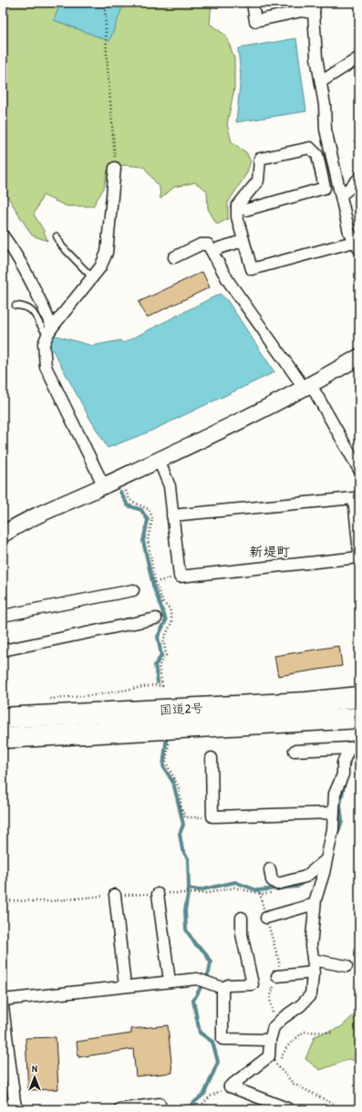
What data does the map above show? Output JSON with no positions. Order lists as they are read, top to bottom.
{
  "streets": {
    "highway": ["国道2号"]
  },
  "districts": ["新堤町"],
  "north": "top"
}
